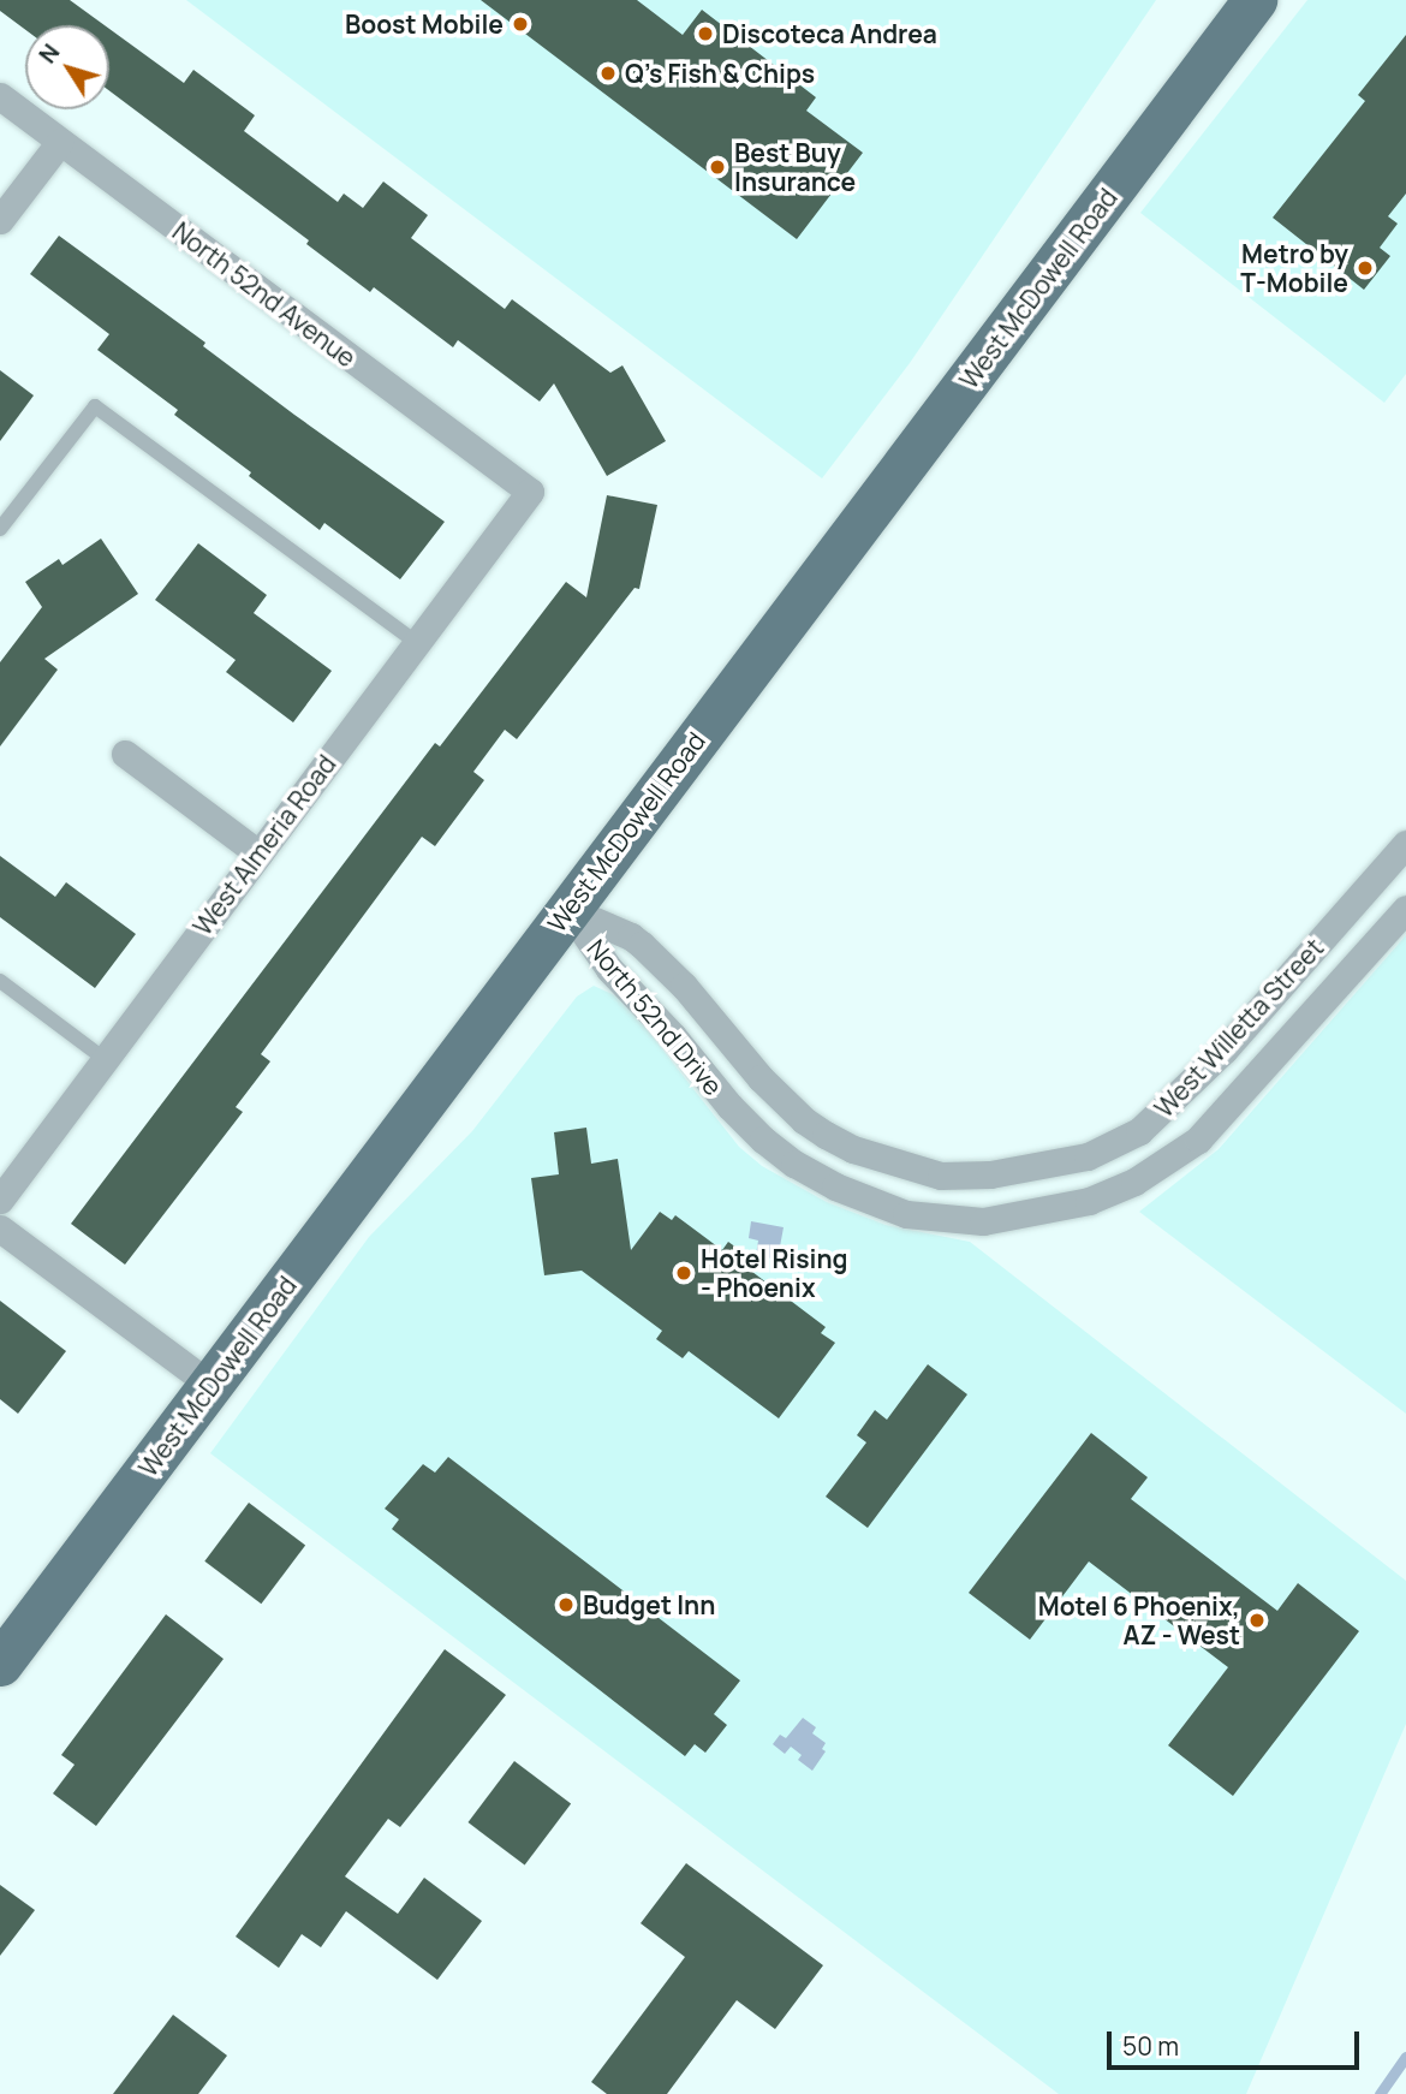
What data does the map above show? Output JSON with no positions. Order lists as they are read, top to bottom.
{
  "streets": {
    "main road": ["West McDowell Road"],
    "street": [
      "North 52nd Avenue",
      "West Almeria Road",
      "North 52nd Drive",
      "West Willetta Street"
    ]
  },
  "crossings": [
    ["West McDowell Road", "North 52nd Drive"],
    ["North 52nd Avenue", "West Almeria Road"],
    ["North 52nd Drive", "West Willetta Street"]
  ],
  "places": [
    "Boost Mobile",
    "Discoteca Andrea",
    "Q's Fish & Chips",
    "Best Buy Insurance",
    "Metro by T-Mobile",
    "Hotel Rising - Phoenix",
    "Budget Inn",
    "Motel 6 Phoenix, AZ - West"
  ],
  "scale_bar": "50 m",
  "north": "top left"
}
